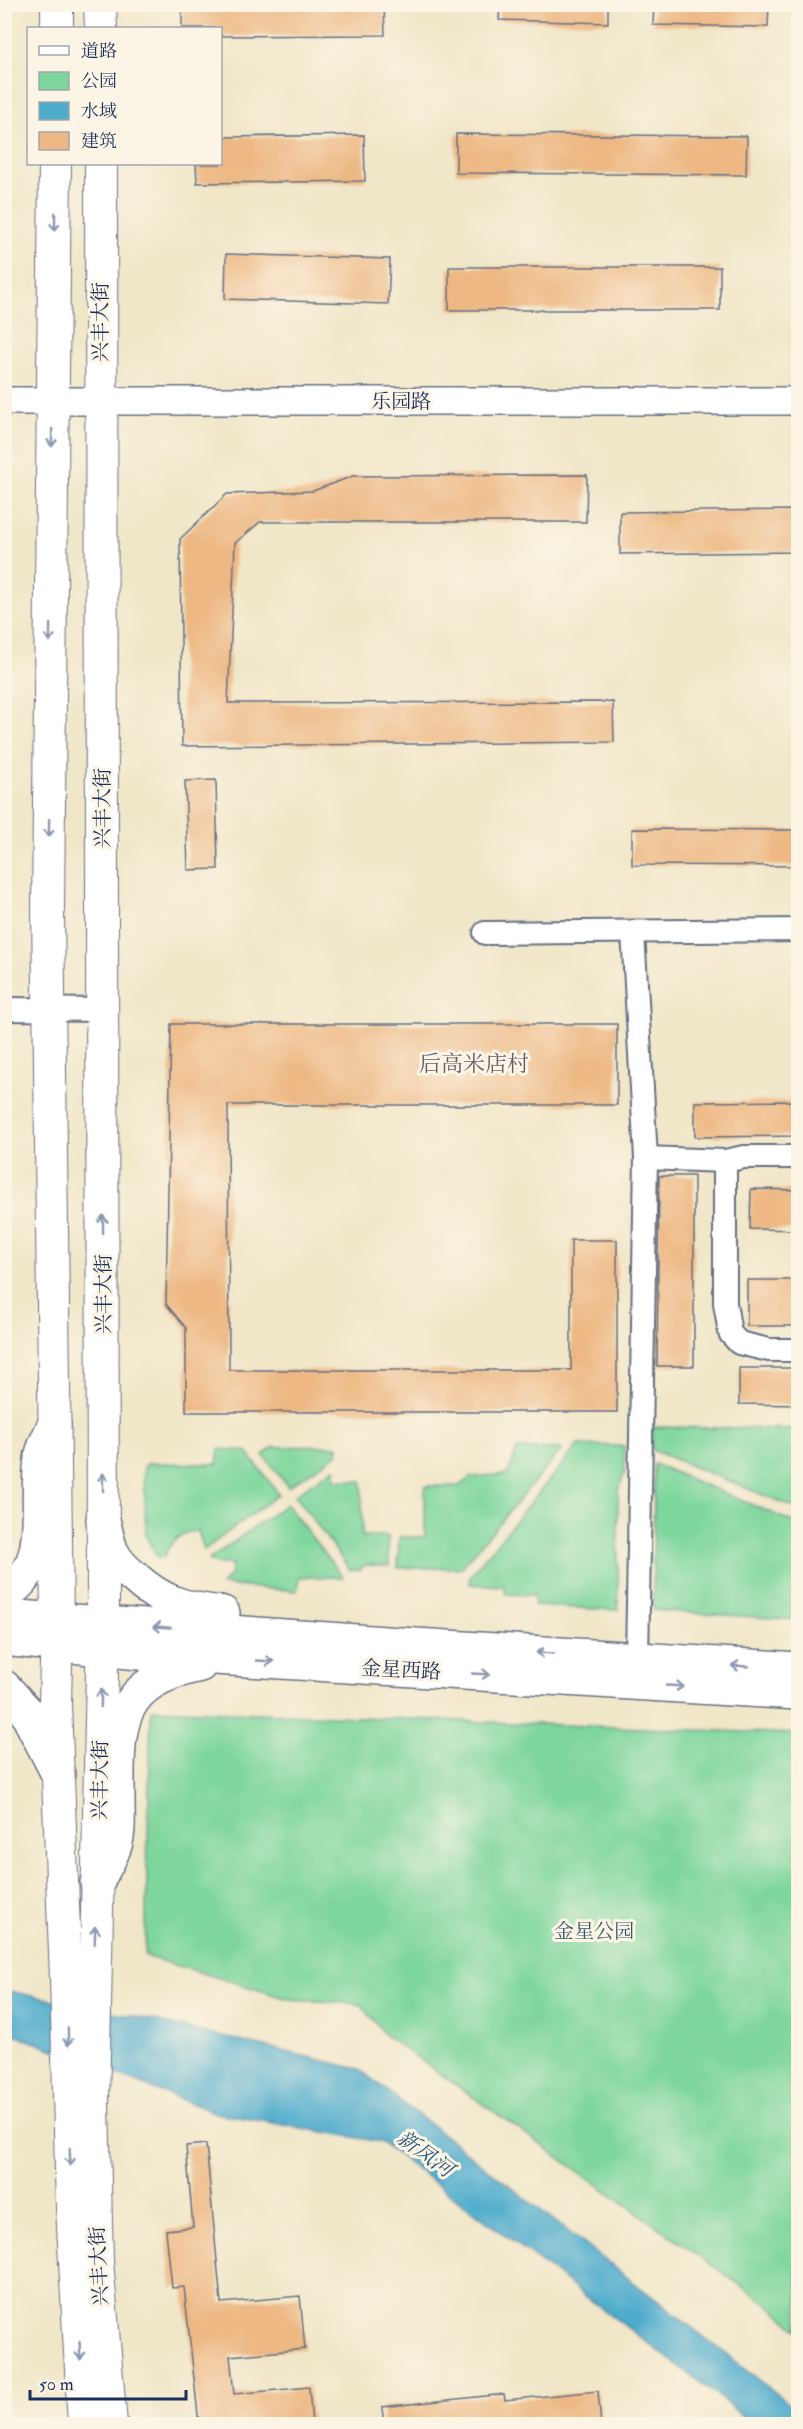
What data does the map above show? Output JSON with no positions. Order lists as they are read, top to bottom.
{
  "streets": {
    "main road": ["兴丰大街", "金星西路"],
    "street": ["乐园路"]
  },
  "crossings": [
    ["兴丰大街", "乐园路"],
    ["兴丰大街", "金星西路"]
  ],
  "districts": ["后高米店村"],
  "water": ["新凤河"],
  "parks": ["金星公园"],
  "legend": [
    "道路",
    "公园",
    "水域",
    "建筑"
  ],
  "scale_bar": "50 m"
}
